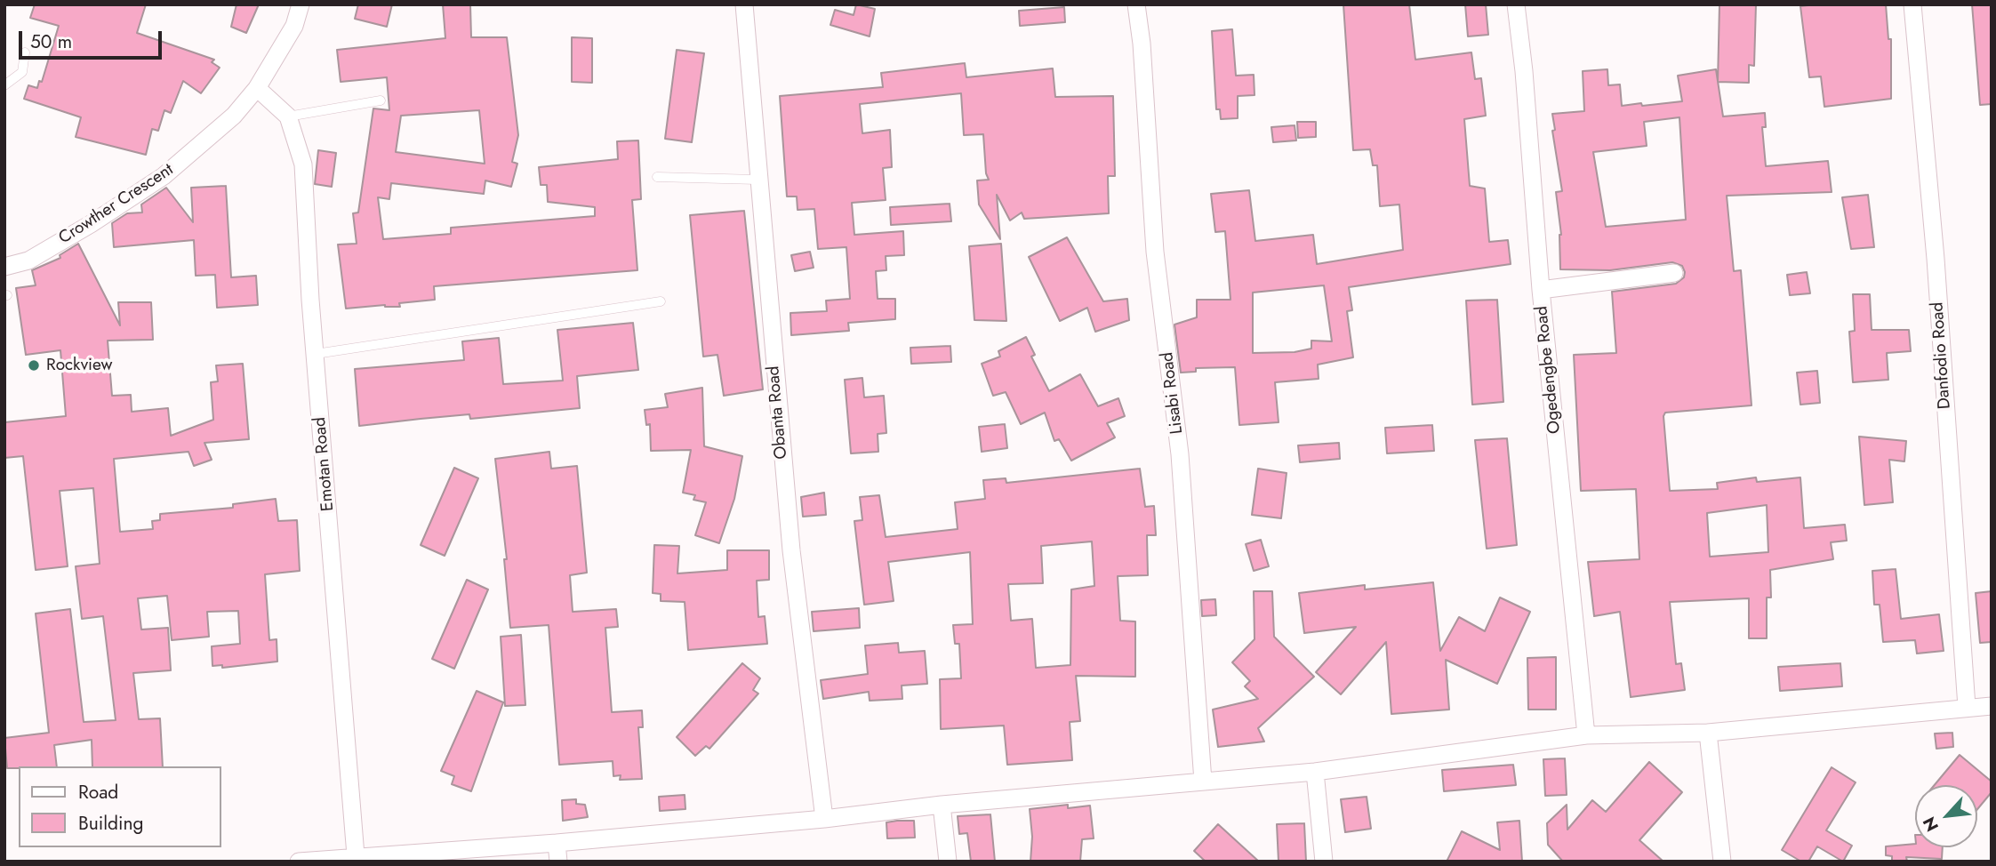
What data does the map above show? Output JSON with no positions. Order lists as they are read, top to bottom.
{
  "streets": {
    "street": [
      "Crowther Crescent",
      "Danfodio Road",
      "Ogedengbe Road",
      "Lisabi Road",
      "Obanta Road",
      "Emotan Road"
    ]
  },
  "places": ["Rockview"],
  "legend": ["Road", "Building"],
  "scale_bar": "50 m",
  "north": "bottom left"
}
